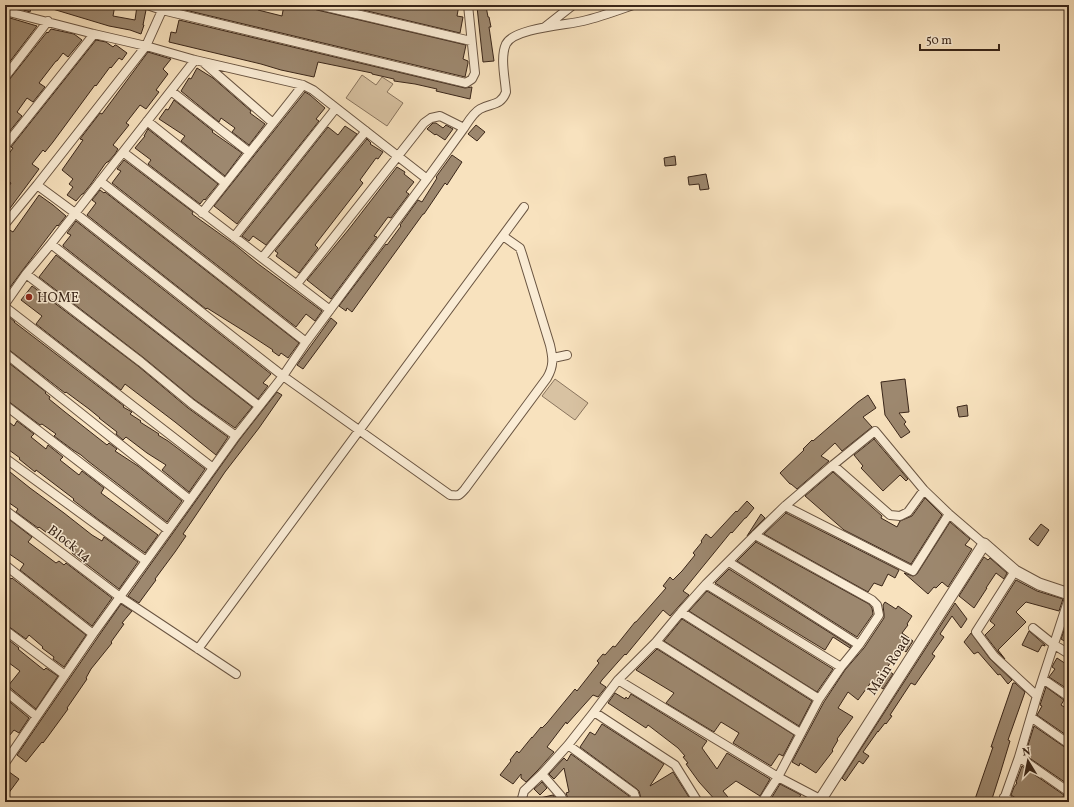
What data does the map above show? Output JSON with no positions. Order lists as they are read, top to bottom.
{
  "streets": {
    "street": ["Block 14", "Main Road"]
  },
  "places": ["HOME"],
  "scale_bar": "50 m",
  "north": "top"
}
